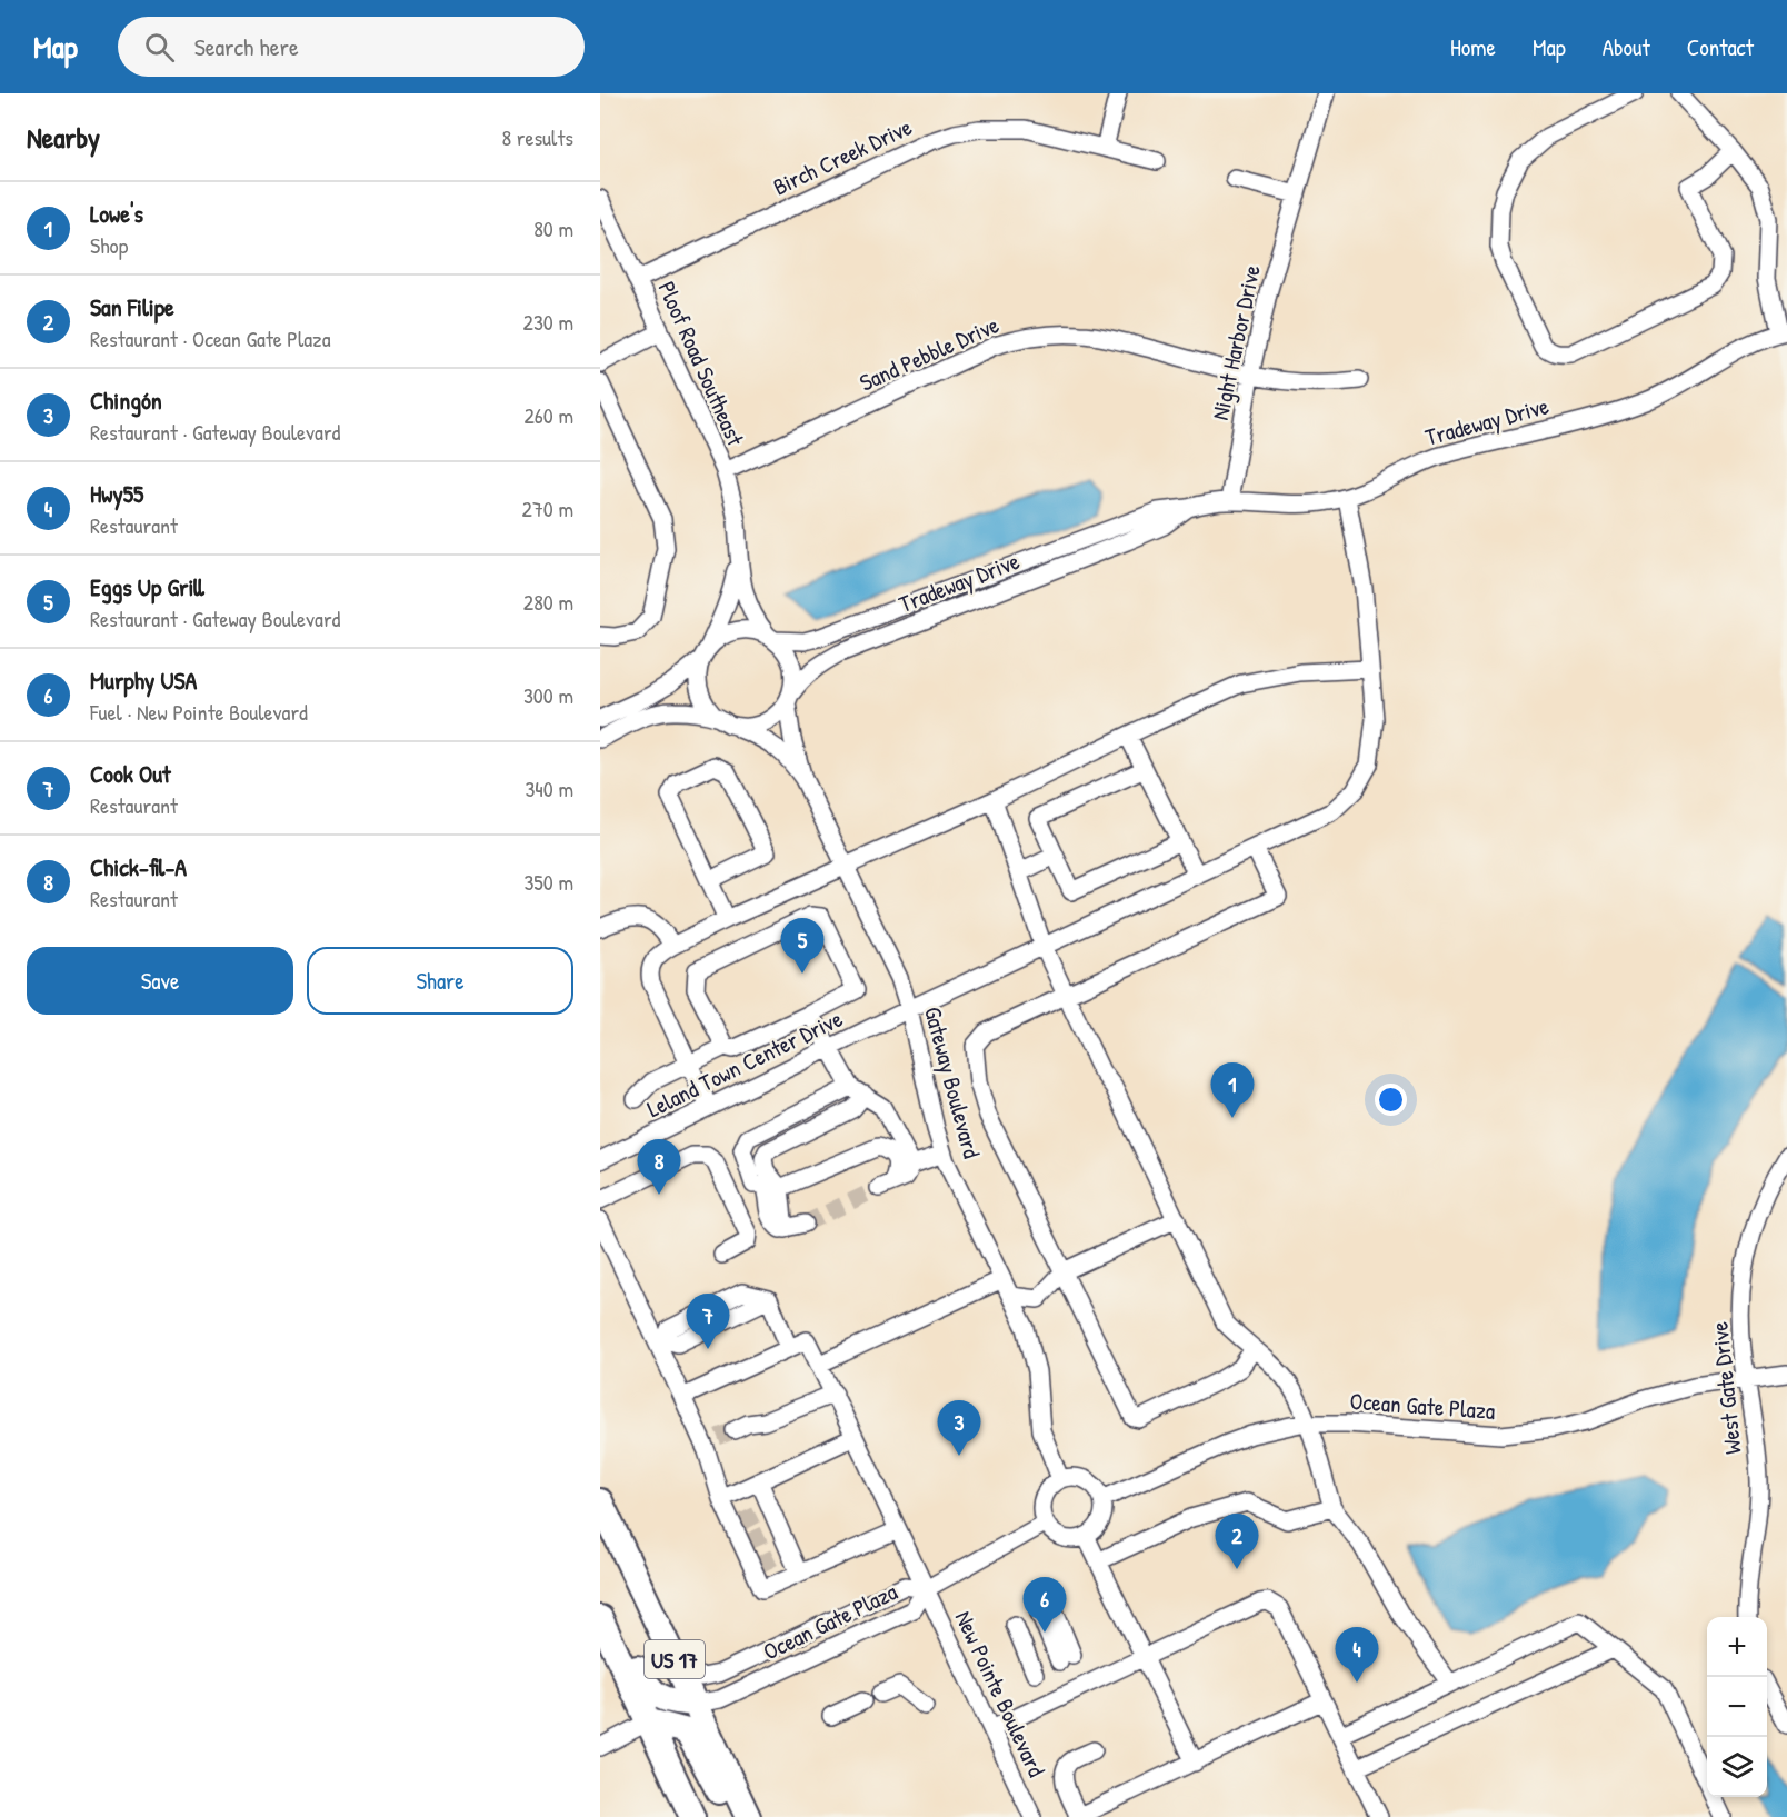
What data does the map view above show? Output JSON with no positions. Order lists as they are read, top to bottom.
{
  "streets": {
    "highway": ["US 17"],
    "street": [
      "Birch Creek Drive",
      "Night Harbor Drive",
      "Sand Pebble Drive",
      "Ploof Road Southeast",
      "Tradeway Drive",
      "Leland Town Center Drive",
      "Gateway Boulevard",
      "West Gate Drive",
      "Ocean Gate Plaza",
      "New Pointe Boulevard"
    ]
  },
  "crossings": [
    ["Birch Creek Drive", "Ploof Road Southeast"],
    ["Night Harbor Drive", "Sand Pebble Drive"],
    ["Night Harbor Drive", "Tradeway Drive"],
    ["Sand Pebble Drive", "Ploof Road Southeast"],
    ["Ploof Road Southeast", "Tradeway Drive"],
    ["Tradeway Drive", "Leland Town Center Drive"],
    ["Leland Town Center Drive", "Gateway Boulevard"],
    ["Gateway Boulevard", "Ocean Gate Plaza"],
    ["West Gate Drive", "Ocean Gate Plaza"],
    ["Ocean Gate Plaza", "US 17"],
    ["Ocean Gate Plaza", "New Pointe Boulevard"]
  ],
  "page": {
    "header": "Map",
    "search": "Search here",
    "nav": [
      "Home",
      "Map",
      "About",
      "Contact"
    ],
    "heading": ["Nearby", "8 results"],
    "list": [
      {
        "mark": "1",
        "name": "Lowe's",
        "note": "Shop",
        "value": "80 m"
      },
      {
        "mark": "2",
        "name": "San Filipe",
        "note": "Restaurant · Ocean Gate Plaza",
        "value": "230 m"
      },
      {
        "mark": "3",
        "name": "Chingón",
        "note": "Restaurant · Gateway Boulevard",
        "value": "260 m"
      },
      {
        "mark": "4",
        "name": "Hwy55",
        "note": "Restaurant",
        "value": "270 m"
      },
      {
        "mark": "5",
        "name": "Eggs Up Grill",
        "note": "Restaurant · Gateway Boulevard",
        "value": "280 m"
      },
      {
        "mark": "6",
        "name": "Murphy USA",
        "note": "Fuel · New Pointe Boulevard",
        "value": "300 m"
      },
      {
        "mark": "7",
        "name": "Cook Out",
        "note": "Restaurant",
        "value": "340 m"
      },
      {
        "mark": "8",
        "name": "Chick-fil-A",
        "note": "Restaurant",
        "value": "350 m"
      }
    ],
    "pins": [
      "5",
      "1",
      "8",
      "7",
      "3",
      "2",
      "6",
      "4"
    ],
    "buttons": ["Save", "Share"],
    "map_buttons": ["+", "−"]
  }
}
